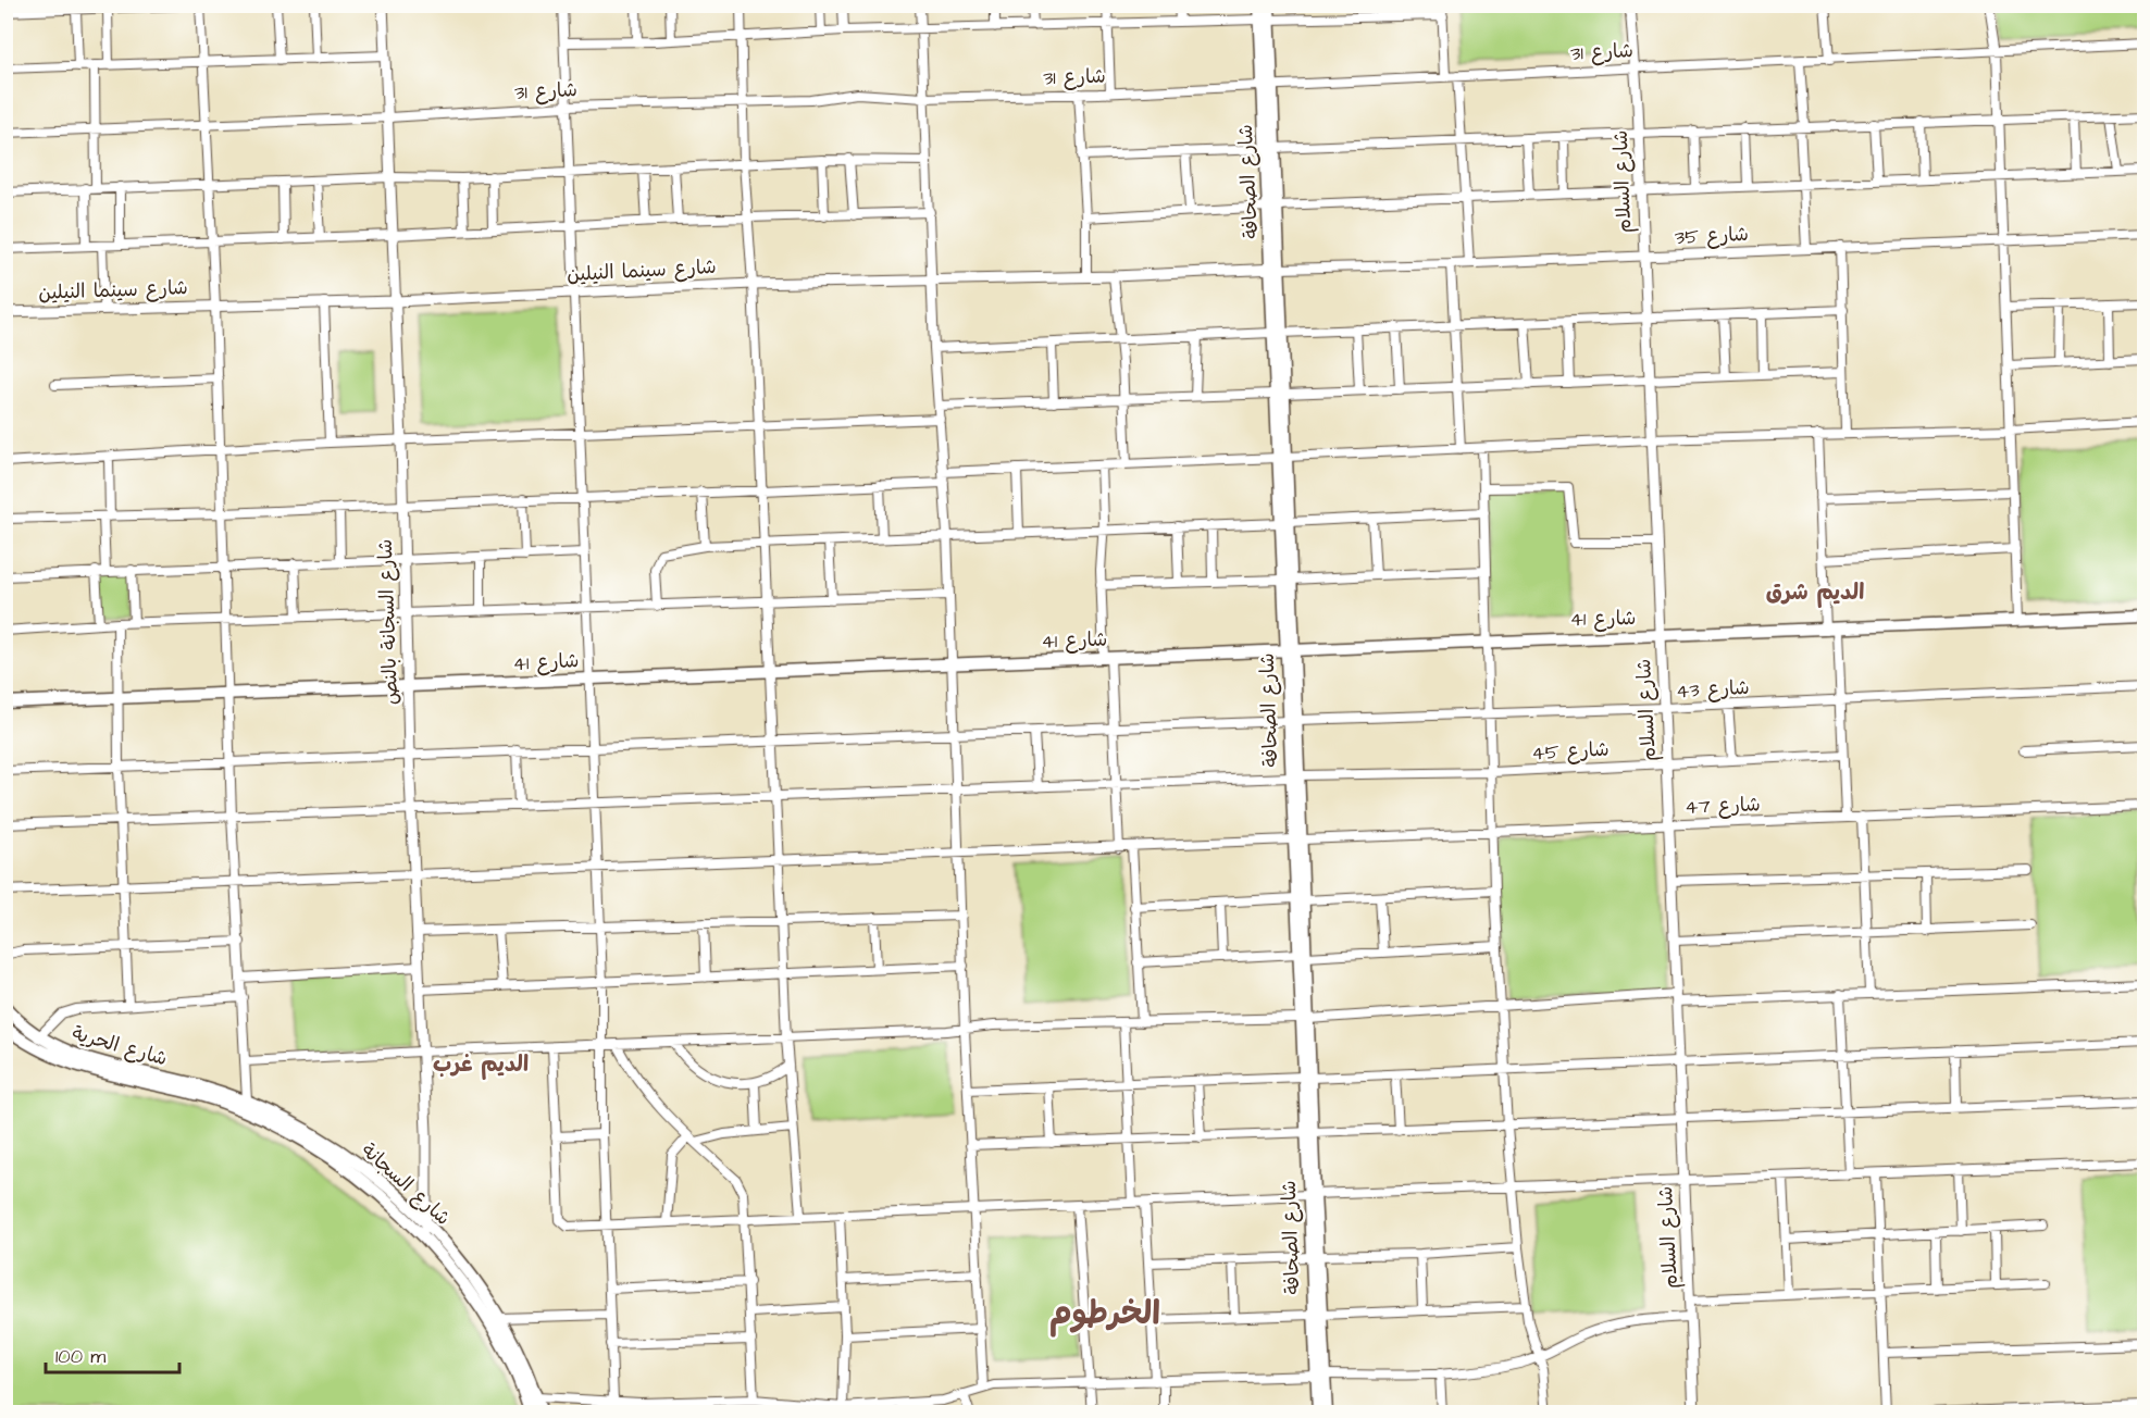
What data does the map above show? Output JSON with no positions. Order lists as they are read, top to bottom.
{
  "streets": {
    "main road": [
      "شارع الصحافة",
      "شارع 41",
      "شارع الحرية",
      "شارع السجانة"
    ],
    "street": [
      "شارع 31",
      "شارع السلام",
      "شارع 35",
      "شارع سينما النيلين",
      "شارع السجانة بالنص",
      "شارع 43",
      "شارع 45",
      "شارع 47"
    ]
  },
  "crossings": [
    ["شارع 31", "شارع الصحافة"],
    ["شارع 31", "شارع السلام"],
    ["شارع 31", "شارع السجانة بالنص"],
    ["شارع الصحافة", "شارع 35"],
    ["شارع الصحافة", "شارع سينما النيلين"],
    ["شارع الصحافة", "شارع 41"],
    ["شارع الصحافة", "شارع 43"],
    ["شارع الصحافة", "شارع 45"],
    ["شارع الصحافة", "شارع 47"],
    ["شارع السلام", "شارع 35"],
    ["شارع السلام", "شارع 41"],
    ["شارع السلام", "شارع 43"],
    ["شارع السلام", "شارع 45"],
    ["شارع السلام", "شارع 47"],
    ["شارع 35", "شارع سينما النيلين"],
    ["شارع سينما النيلين", "شارع السجانة بالنص"],
    ["شارع 41", "شارع السجانة بالنص"],
    ["شارع السجانة بالنص", "شارع 43"],
    ["شارع السجانة بالنص", "شارع 45"],
    ["شارع السجانة بالنص", "شارع 47"],
    ["شارع السجانة بالنص", "شارع السجانة"],
    ["شارع الحرية", "شارع السجانة"]
  ],
  "districts": ["الديم شرق", "الديم غرب", "الخرطوم"],
  "scale_bar": "100 m"
}
